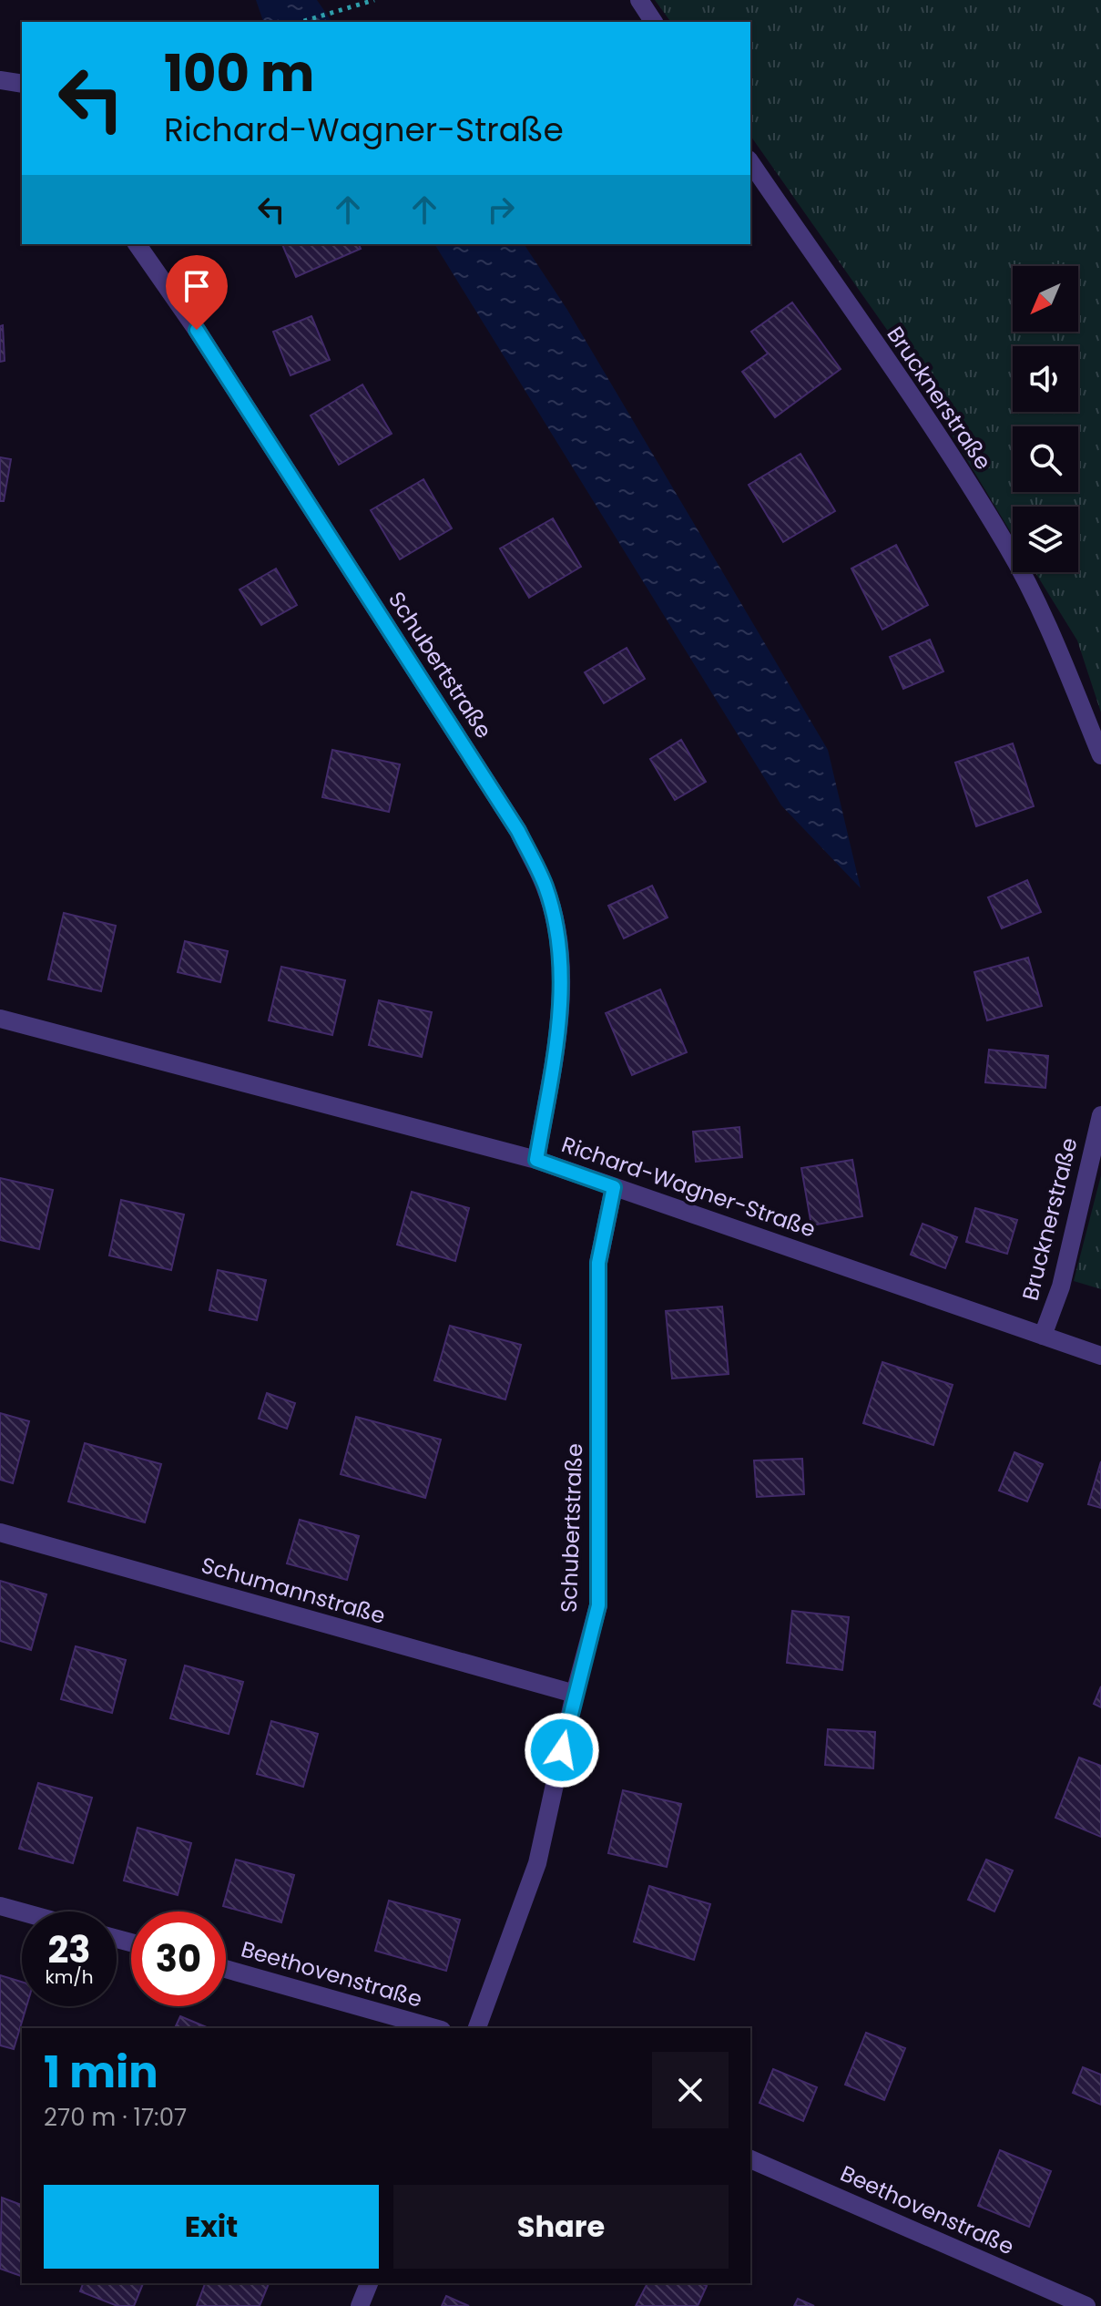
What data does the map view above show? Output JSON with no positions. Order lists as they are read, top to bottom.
{
  "streets": {
    "street": [
      "Brucknerstraße",
      "Schubertstraße",
      "Richard-Wagner-Straße",
      "Schumannstraße",
      "Beethovenstraße"
    ]
  },
  "crossings": [
    ["Brucknerstraße", "Richard-Wagner-Straße"],
    ["Schubertstraße", "Richard-Wagner-Straße"],
    ["Schubertstraße", "Schumannstraße"]
  ],
  "north": "bottom left",
  "page": {
    "turn": ["100 m", "Richard-Wagner-Straße"],
    "speed": "23 km/h",
    "limit": "30",
    "heading": ["1 min", "270 m · 17:07"],
    "buttons": ["Exit", "Share"]
  }
}
